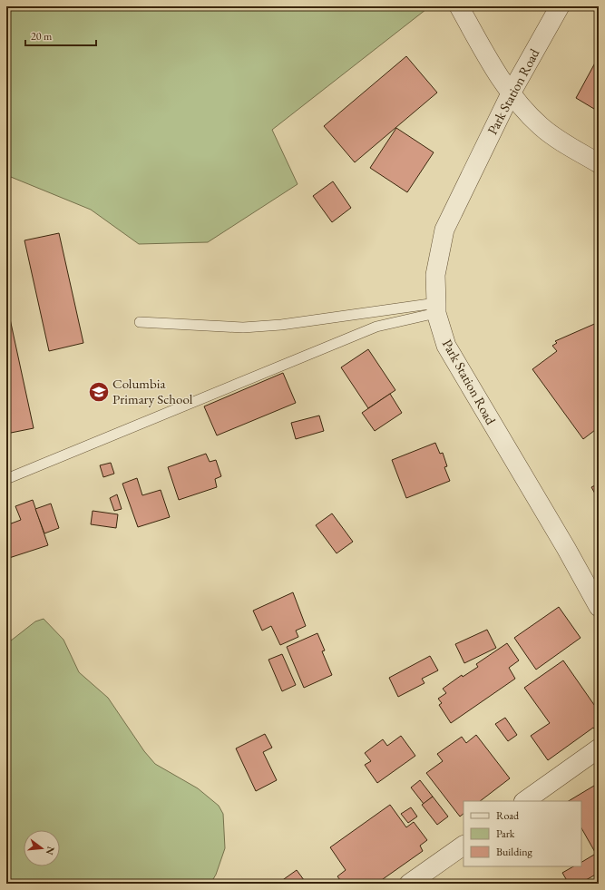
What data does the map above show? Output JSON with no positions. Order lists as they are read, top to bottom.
{
  "streets": {
    "street": ["Park Station Road"]
  },
  "places": {
    "school or university": ["Columbia Primary School"]
  },
  "legend": ["Road", "Park", "Building"],
  "scale_bar": "20 m",
  "north": "right"
}
